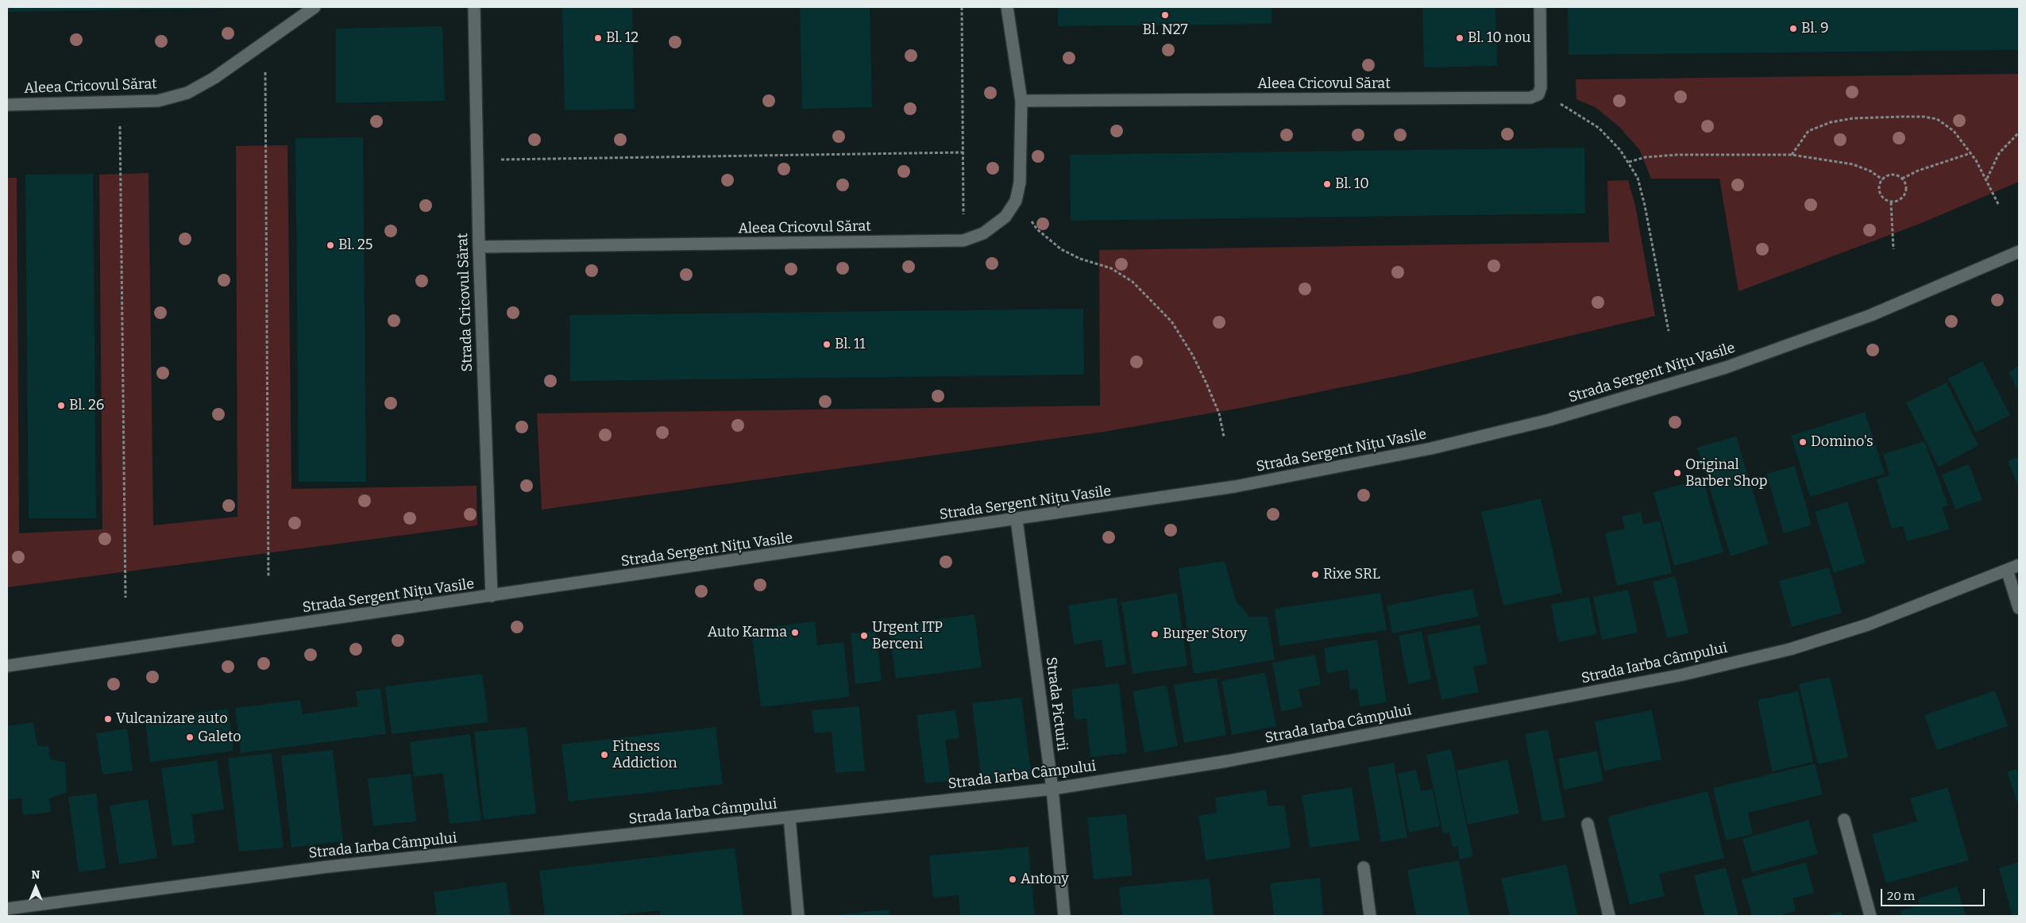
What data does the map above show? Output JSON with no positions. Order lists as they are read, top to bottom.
{
  "streets": {
    "street": [
      "Aleea Cricovul Sărat",
      "Strada Cricovul Sărat",
      "Strada Sergent Nițu Vasile",
      "Strada Iarba Câmpului",
      "Strada Picturii"
    ]
  },
  "crossings": [
    ["Aleea Cricovul Sărat", "Strada Cricovul Sărat"],
    ["Strada Cricovul Sărat", "Strada Sergent Nițu Vasile"],
    ["Strada Sergent Nițu Vasile", "Strada Picturii"],
    ["Strada Iarba Câmpului", "Strada Picturii"]
  ],
  "places": [
    "Bl. N27",
    "Bl. 9",
    "Bl. 12",
    "Bl. 10 nou",
    "Bl. 10",
    "Bl. 25",
    "Bl. 11",
    "Bl. 26",
    "Domino's",
    "Original Barber Shop",
    "Rixe SRL",
    "Auto Karma",
    "Burger Story",
    "Urgent ITP Berceni",
    "Vulcanizare auto",
    "Galeto",
    "Fitness Addiction",
    "Antony"
  ],
  "scale_bar": "20 m",
  "north": "top"
}
